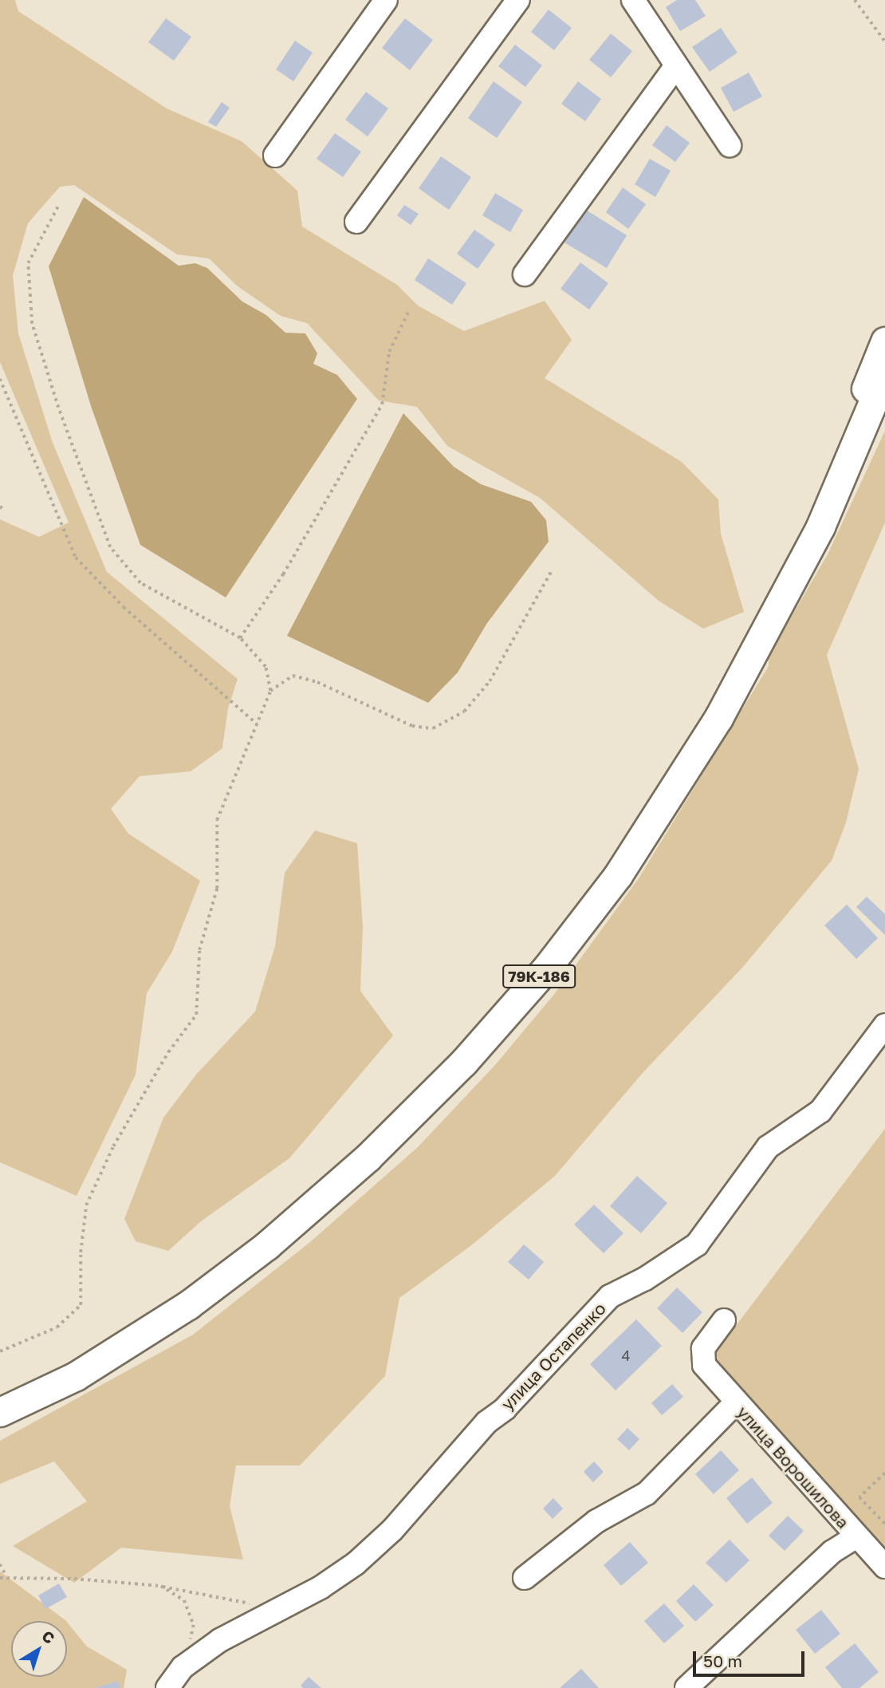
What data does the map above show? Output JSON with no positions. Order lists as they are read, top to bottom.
{
  "streets": {
    "main road": ["79К-186"],
    "street": ["улица Остапенко", "улица Ворошилова"]
  },
  "house_numbers": ["4"],
  "scale_bar": "50 m",
  "north": "top right"
}
